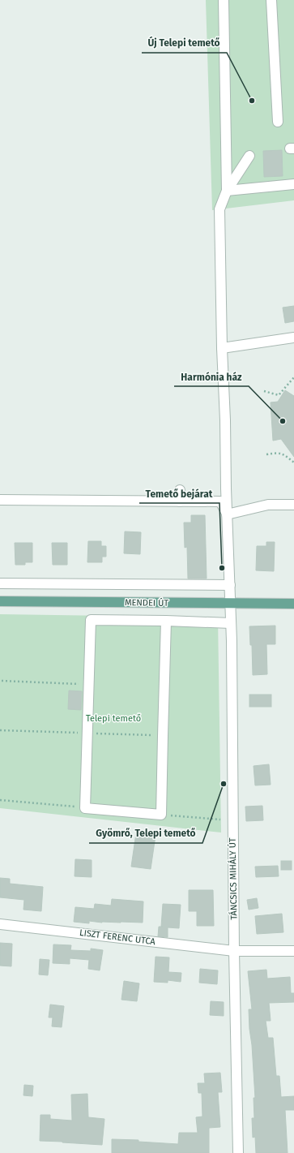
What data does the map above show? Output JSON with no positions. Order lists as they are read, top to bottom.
{
  "streets": {
    "main road": ["MENDEI ÚT"],
    "street": ["TÁNCSICS MIHÁLY ÚT", "LISZT FERENC UTCA"]
  },
  "crossings": [
    ["MENDEI ÚT", "TÁNCSICS MIHÁLY ÚT"],
    ["TÁNCSICS MIHÁLY ÚT", "LISZT FERENC UTCA"]
  ],
  "parks": ["Telepi temető"],
  "places": [
    "Új Telepi temető",
    "Harmónia ház",
    "Temető bejárat",
    "Gyömrő, Telepi temető"
  ]
}
